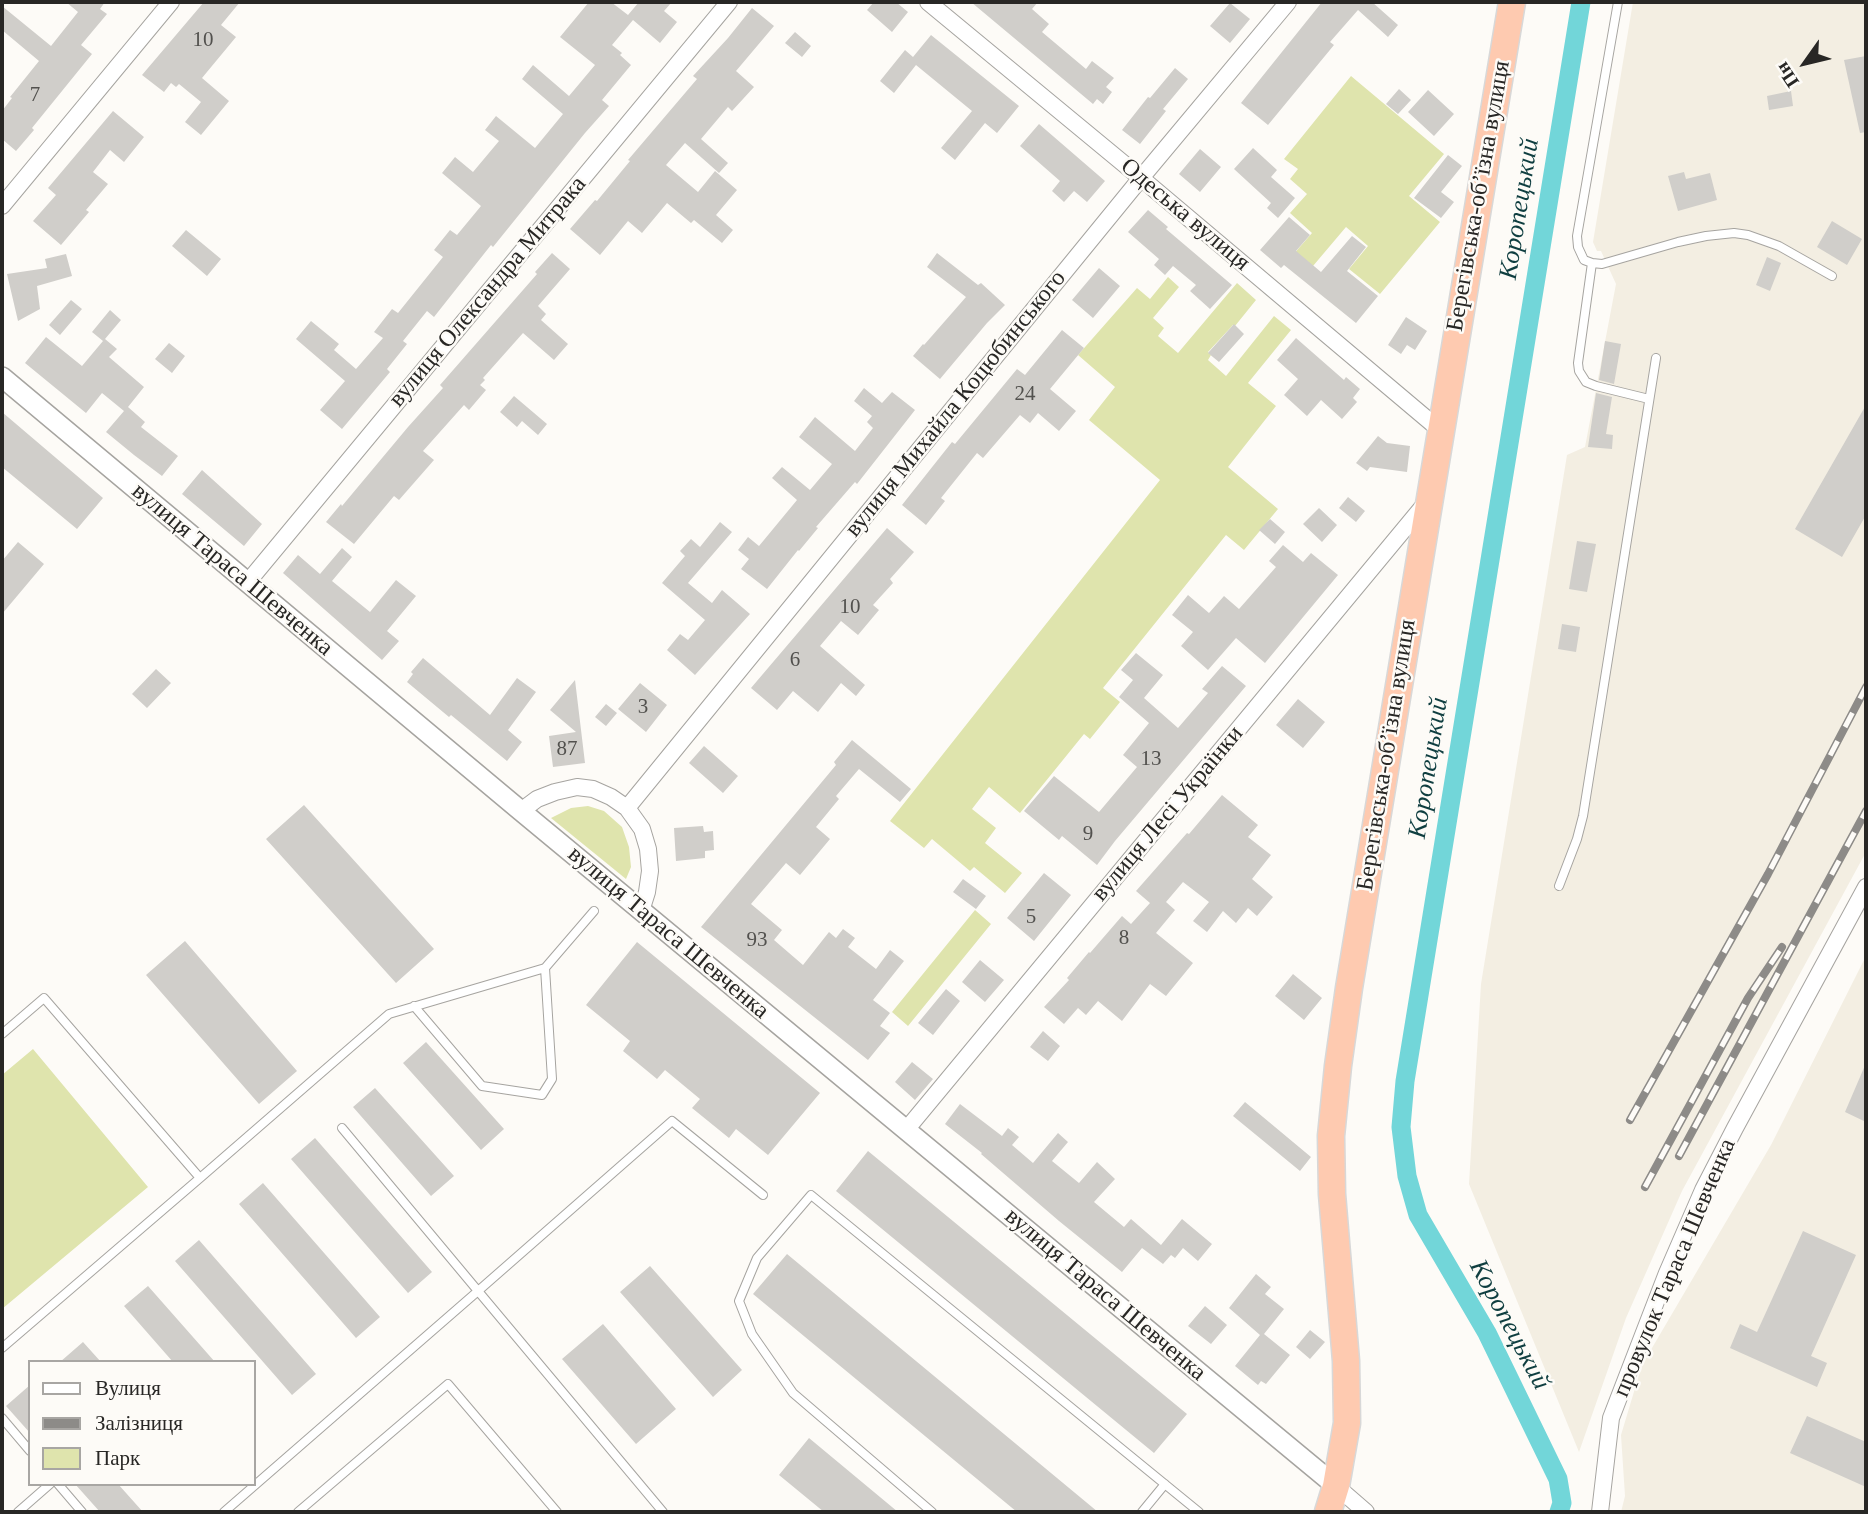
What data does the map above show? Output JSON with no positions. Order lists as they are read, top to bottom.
{
  "streets": {
    "highway": ["Берегівська-обʼїзна вулиця"],
    "street": [
      "Одеська вулиця",
      "вулиця Олександра Митрака",
      "вулиця Михайла Коцюбинського",
      "вулиця Тараса Шевченка",
      "вулиця Лесі Українки",
      "провулок Тараса Шевченка"
    ]
  },
  "crossings": [
    ["Берегівська-обʼїзна вулиця", "Одеська вулиця"],
    ["Берегівська-обʼїзна вулиця", "вулиця Тараса Шевченка"],
    ["Берегівська-обʼїзна вулиця", "вулиця Лесі Українки"],
    ["Одеська вулиця", "вулиця Михайла Коцюбинського"],
    ["вулиця Олександра Митрака", "вулиця Тараса Шевченка"],
    ["вулиця Тараса Шевченка", "вулиця Лесі Українки"]
  ],
  "water": ["Коропецький"],
  "house_numbers": [
    "10",
    "7",
    "24",
    "10",
    "6",
    "3",
    "87",
    "13",
    "9",
    "5",
    "8",
    "93"
  ],
  "legend": ["Вулиця", "Залізниця", "Парк"],
  "north": "bottom left"
}
